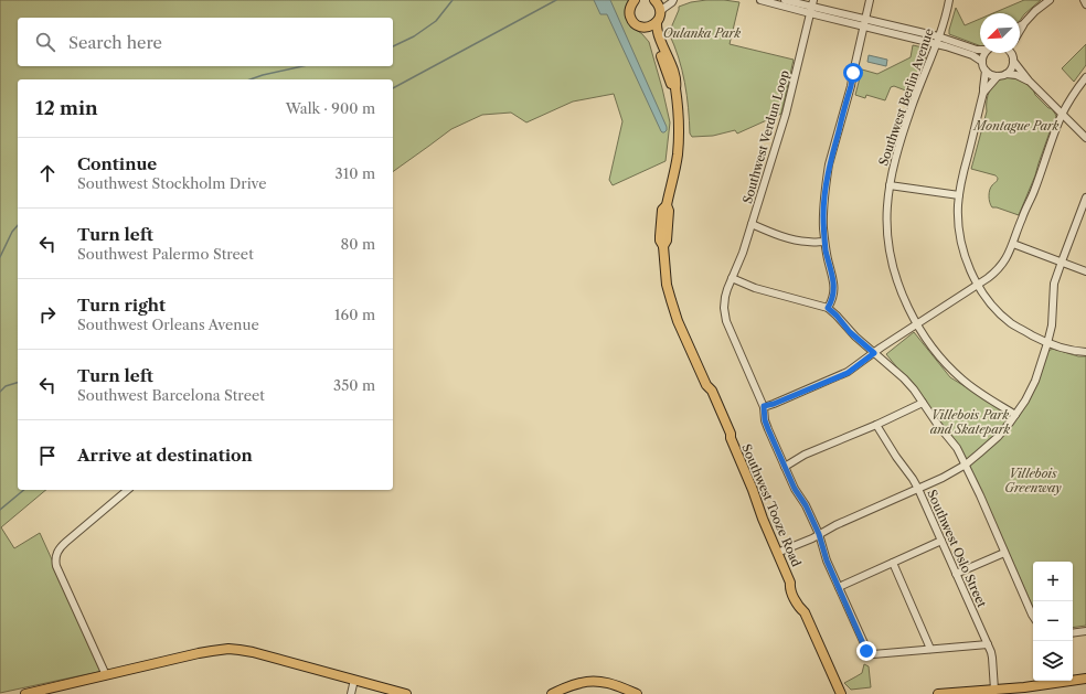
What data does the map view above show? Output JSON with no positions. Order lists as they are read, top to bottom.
{
  "streets": {
    "main road": ["Southwest Tooze Road"],
    "street": ["Southwest Berlin Avenue", "Southwest Verdun Loop", "Southwest Oslo Street"]
  },
  "parks": [
    "Oulanka Park",
    "Montague Park",
    "Villebois Park and Skatepark",
    "Villebois Greenway"
  ],
  "north": "bottom left",
  "page": {
    "search": "Search here",
    "heading": ["12 min", "Walk · 900 m"],
    "list": [
      ["Continue", "Southwest Stockholm Drive", "310 m"],
      ["Turn left", "Southwest Palermo Street", "80 m"],
      ["Turn right", "Southwest Orleans Avenue", "160 m"],
      ["Turn left", "Southwest Barcelona Street", "350 m"],
      "Arrive at destination"
    ],
    "map_buttons": ["+", "−"]
  }
}
